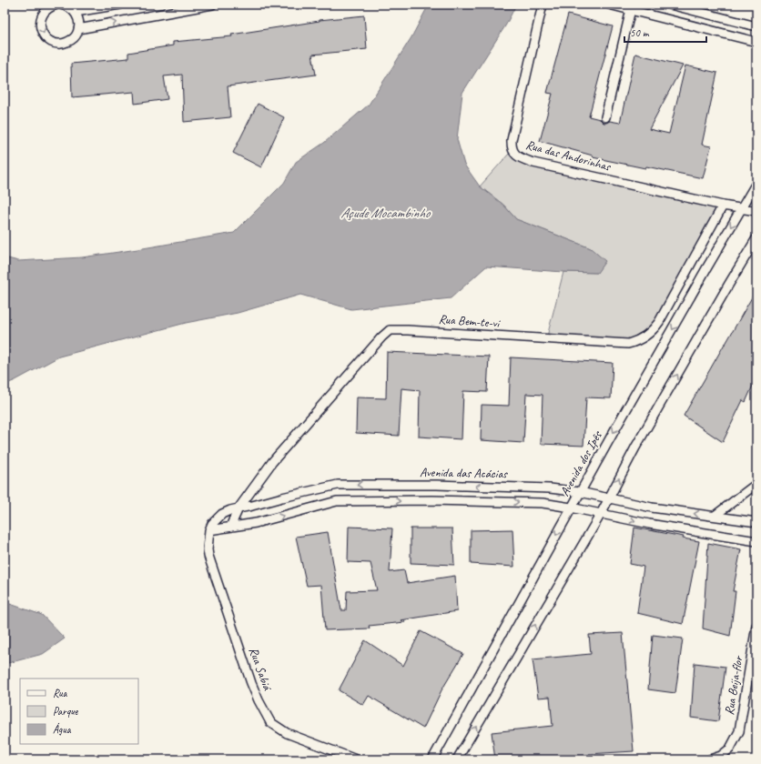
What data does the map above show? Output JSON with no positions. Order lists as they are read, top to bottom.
{
  "streets": {
    "street": [
      "Rua das Andorinhas",
      "Rua Bem-te-vi",
      "Avenida dos Ipês",
      "Avenida das Acácias",
      "Rua Sabiá",
      "Rua Beija-flor"
    ]
  },
  "crossings": [
    ["Rua das Andorinhas", "Rua Bem-te-vi"],
    ["Rua das Andorinhas", "Avenida dos Ipês"],
    ["Rua Bem-te-vi", "Avenida das Acácias"],
    ["Avenida dos Ipês", "Avenida das Acácias"],
    ["Avenida das Acácias", "Rua Sabiá"]
  ],
  "water": ["Açude Mocambinho"],
  "legend": ["Rua", "Parque", "Água"],
  "scale_bar": "50 m"
}
